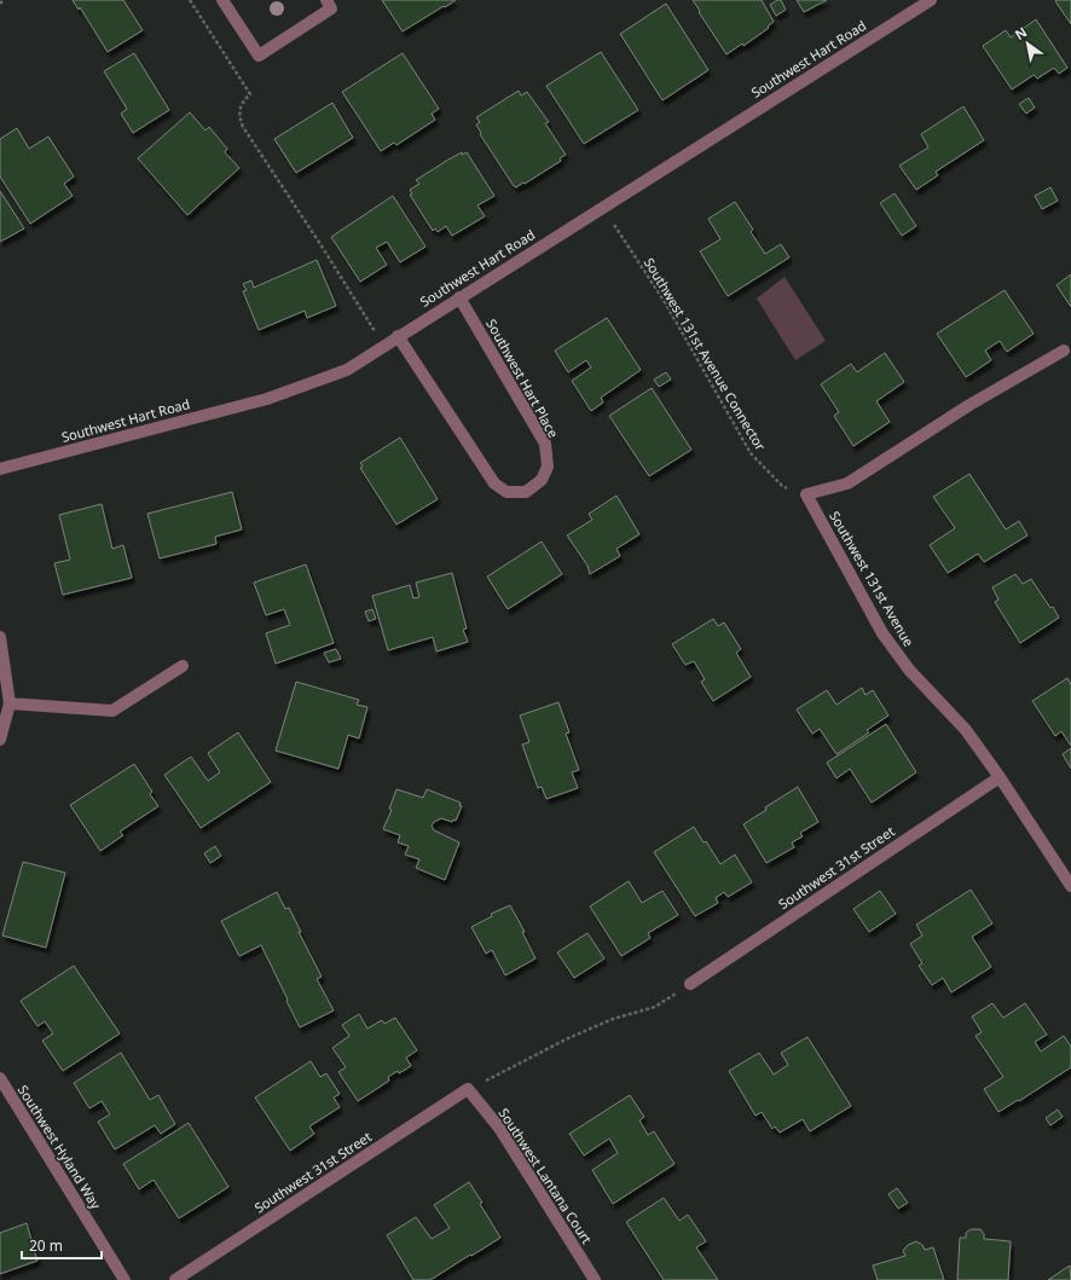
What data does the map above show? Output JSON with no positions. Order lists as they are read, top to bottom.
{
  "streets": {
    "street": [
      "Southwest Hart Road",
      "Southwest Hart Place",
      "Southwest 131st Avenue",
      "Southwest 31st Street",
      "Southwest Hyland Way",
      "Southwest Lantana Court"
    ],
    "path": ["Southwest 131st Avenue Connector"]
  },
  "crossings": [
    ["Southwest Hart Road", "Southwest 131st Avenue Connector"],
    ["Southwest Hart Road", "Southwest Hart Place"],
    ["Southwest 131st Avenue Connector", "Southwest 131st Avenue"],
    ["Southwest 131st Avenue", "Southwest 31st Street"],
    ["Southwest 31st Street", "Southwest Lantana Court"]
  ],
  "scale_bar": "20 m",
  "north": "top left"
}
